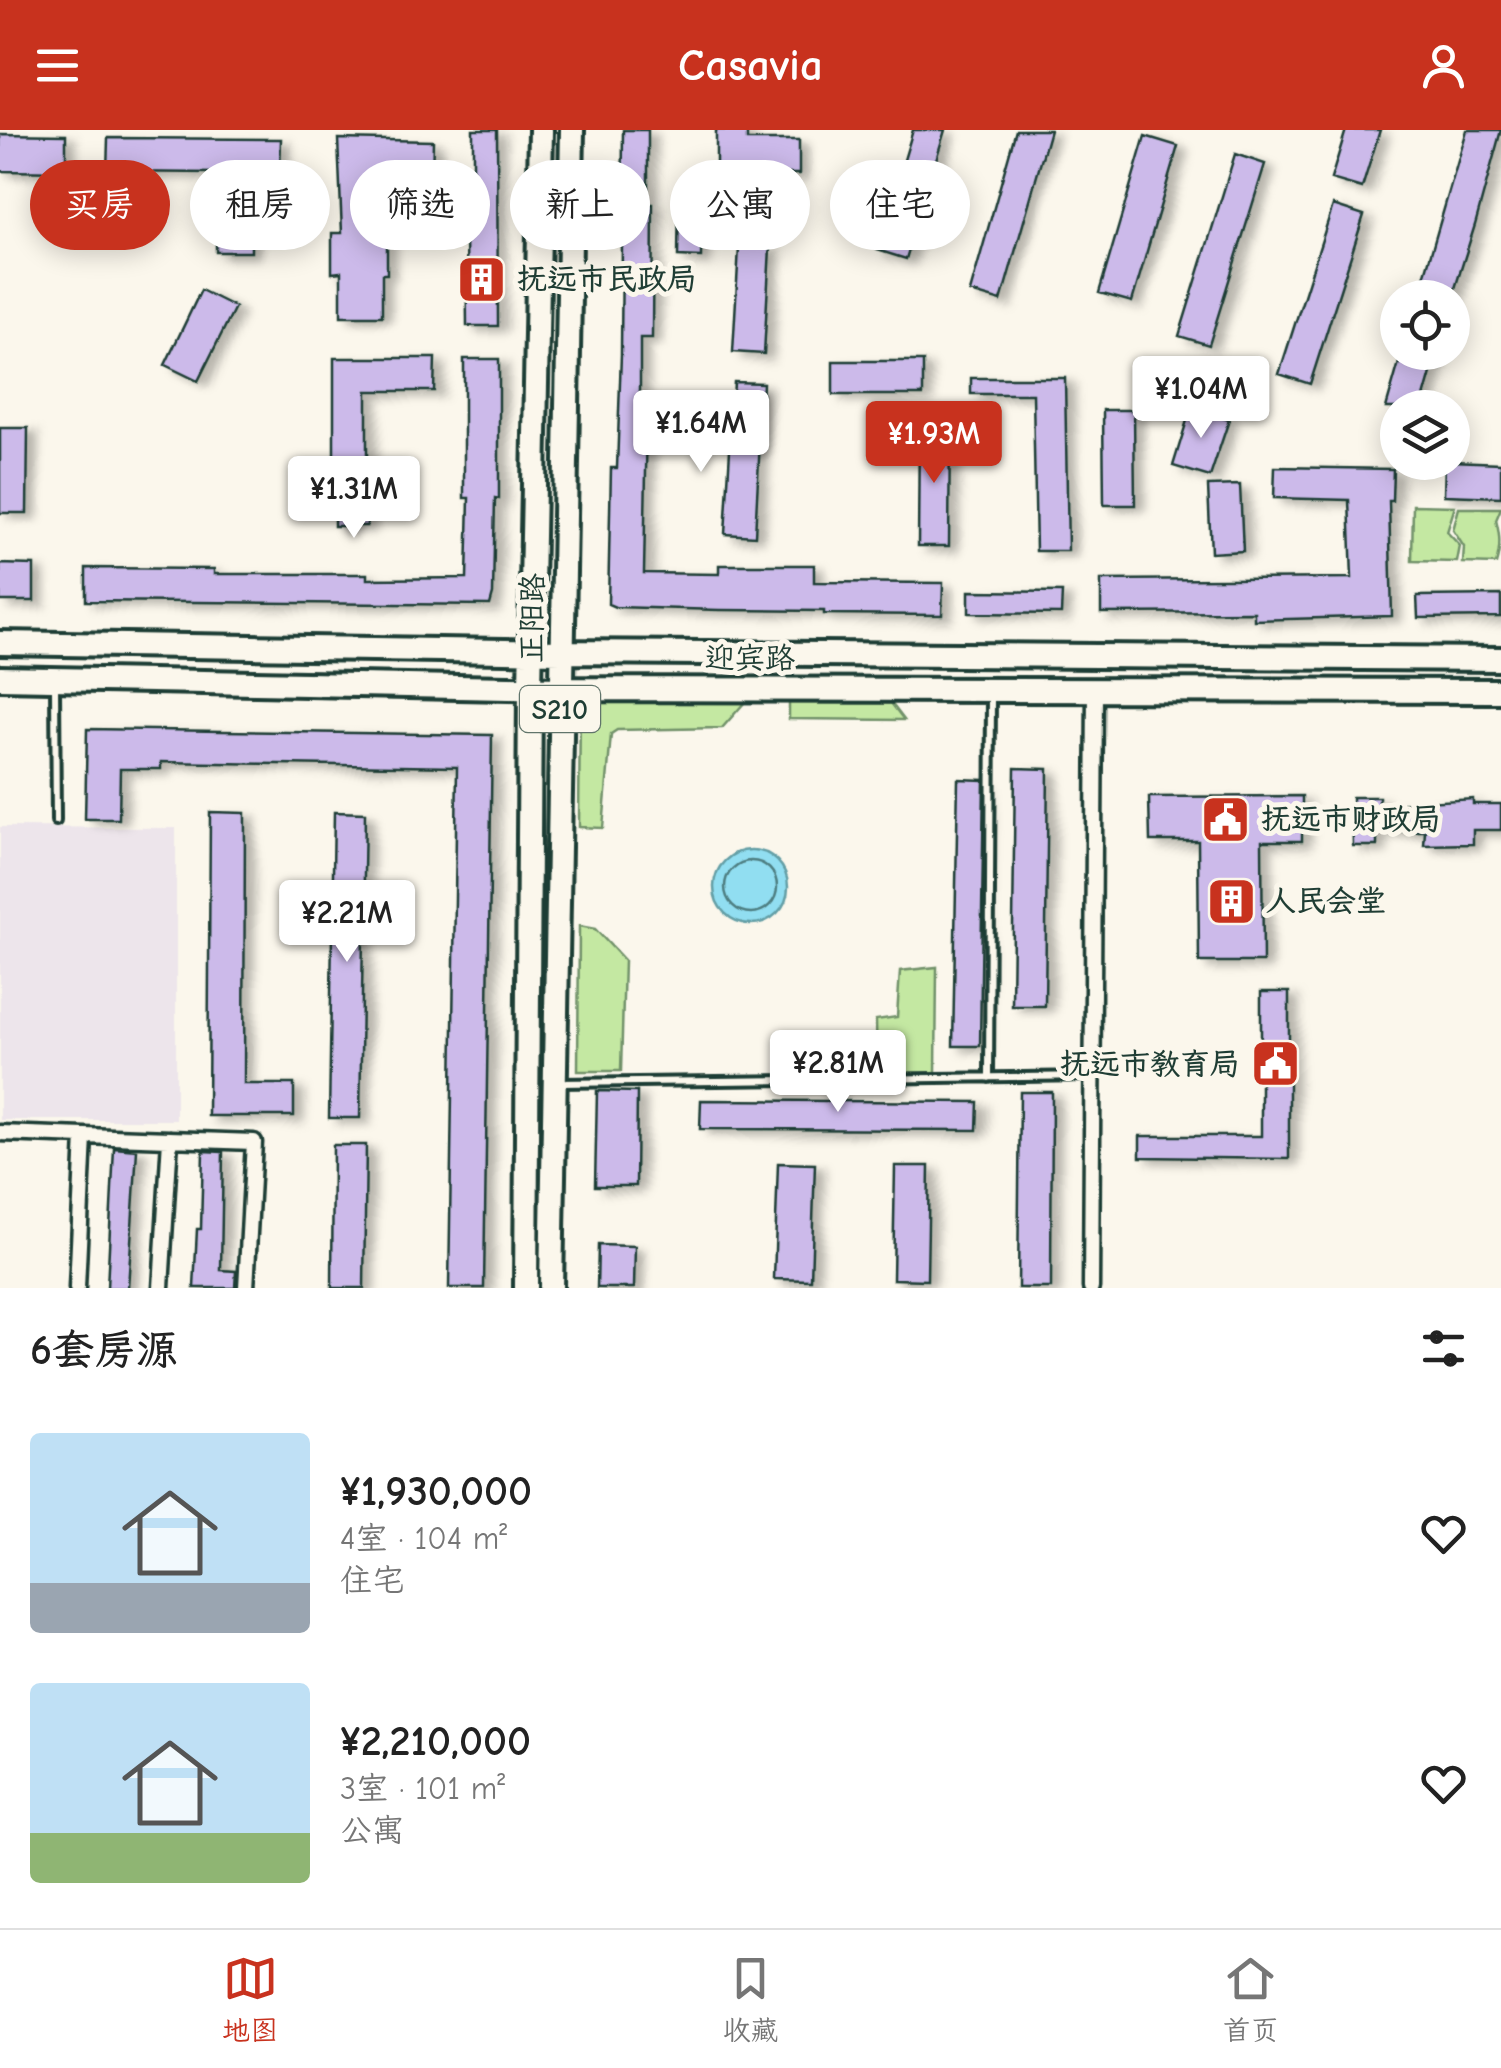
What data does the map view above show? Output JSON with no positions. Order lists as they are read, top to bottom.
{
  "streets": {
    "main road": ["正阳路", "迎宾路", "S210"]
  },
  "crossings": [
    ["正阳路", "迎宾路"]
  ],
  "places": {
    "building": ["抚远市民政局", "人民会堂"],
    "public building": ["抚远市财政局", "抚远市教育局"]
  },
  "page": {
    "header": "Casavia",
    "chip": [
      "买房",
      "租房",
      "筛选",
      "新上",
      "公寓",
      "住宅"
    ],
    "price": [
      "¥1.04M",
      "¥1.64M",
      "¥1.93M",
      "¥1.31M",
      "¥2.21M",
      "¥2.81M"
    ],
    "heading": "6套房源",
    "list": [
      {
        "name": "¥1,930,000",
        "note": "4室 · 104 m² · 住宅"
      },
      {
        "name": "¥2,210,000",
        "note": "3室 · 101 m² · 公寓"
      }
    ],
    "tabs": ["地图", "收藏", "首页"]
  }
}
